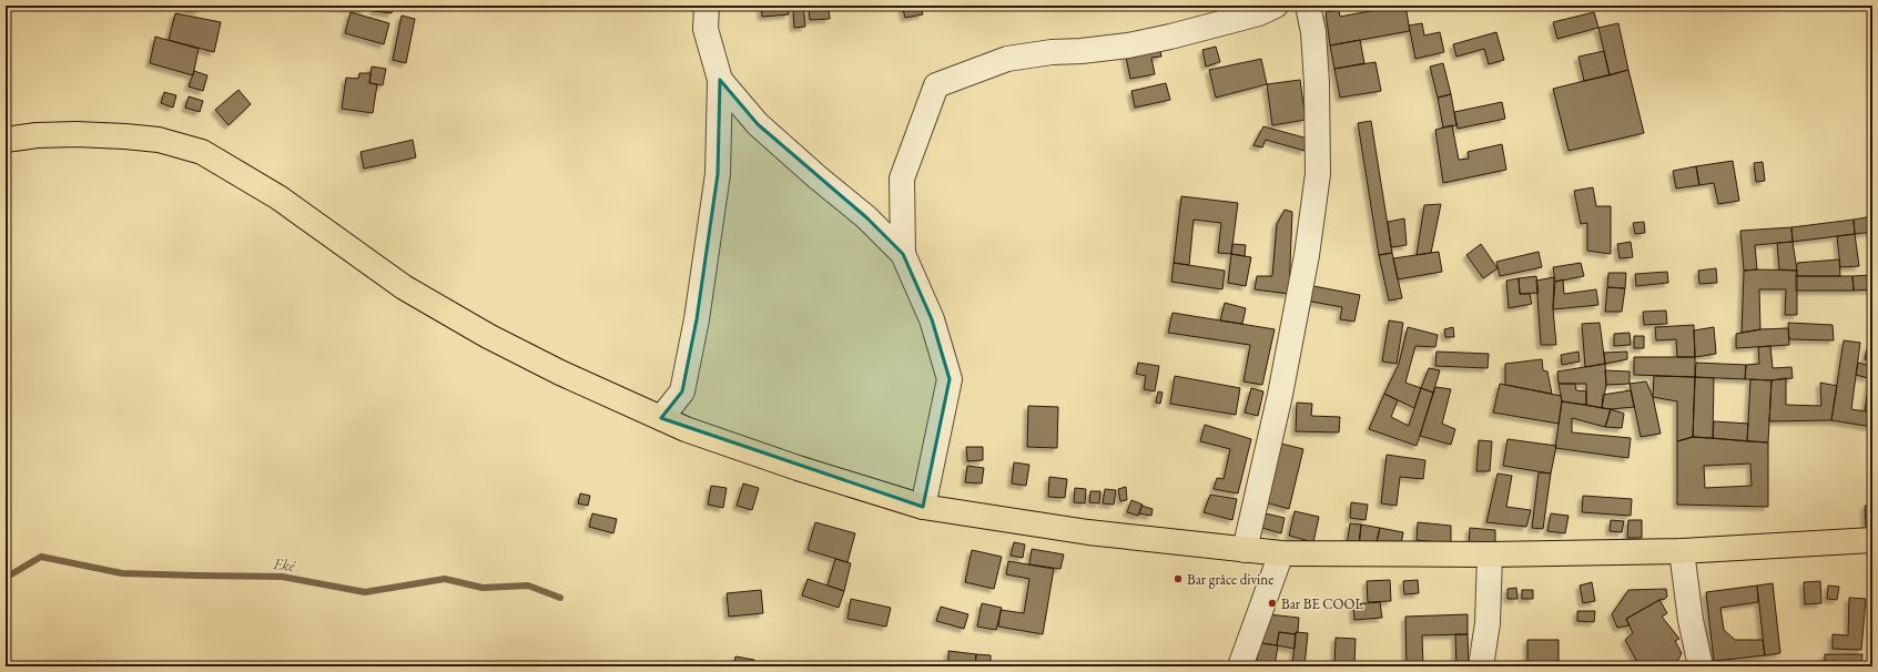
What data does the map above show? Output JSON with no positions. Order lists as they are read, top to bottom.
{
  "water": ["Eké"],
  "places": ["Bar grâce divine", "Bar BE COOL"]
}
